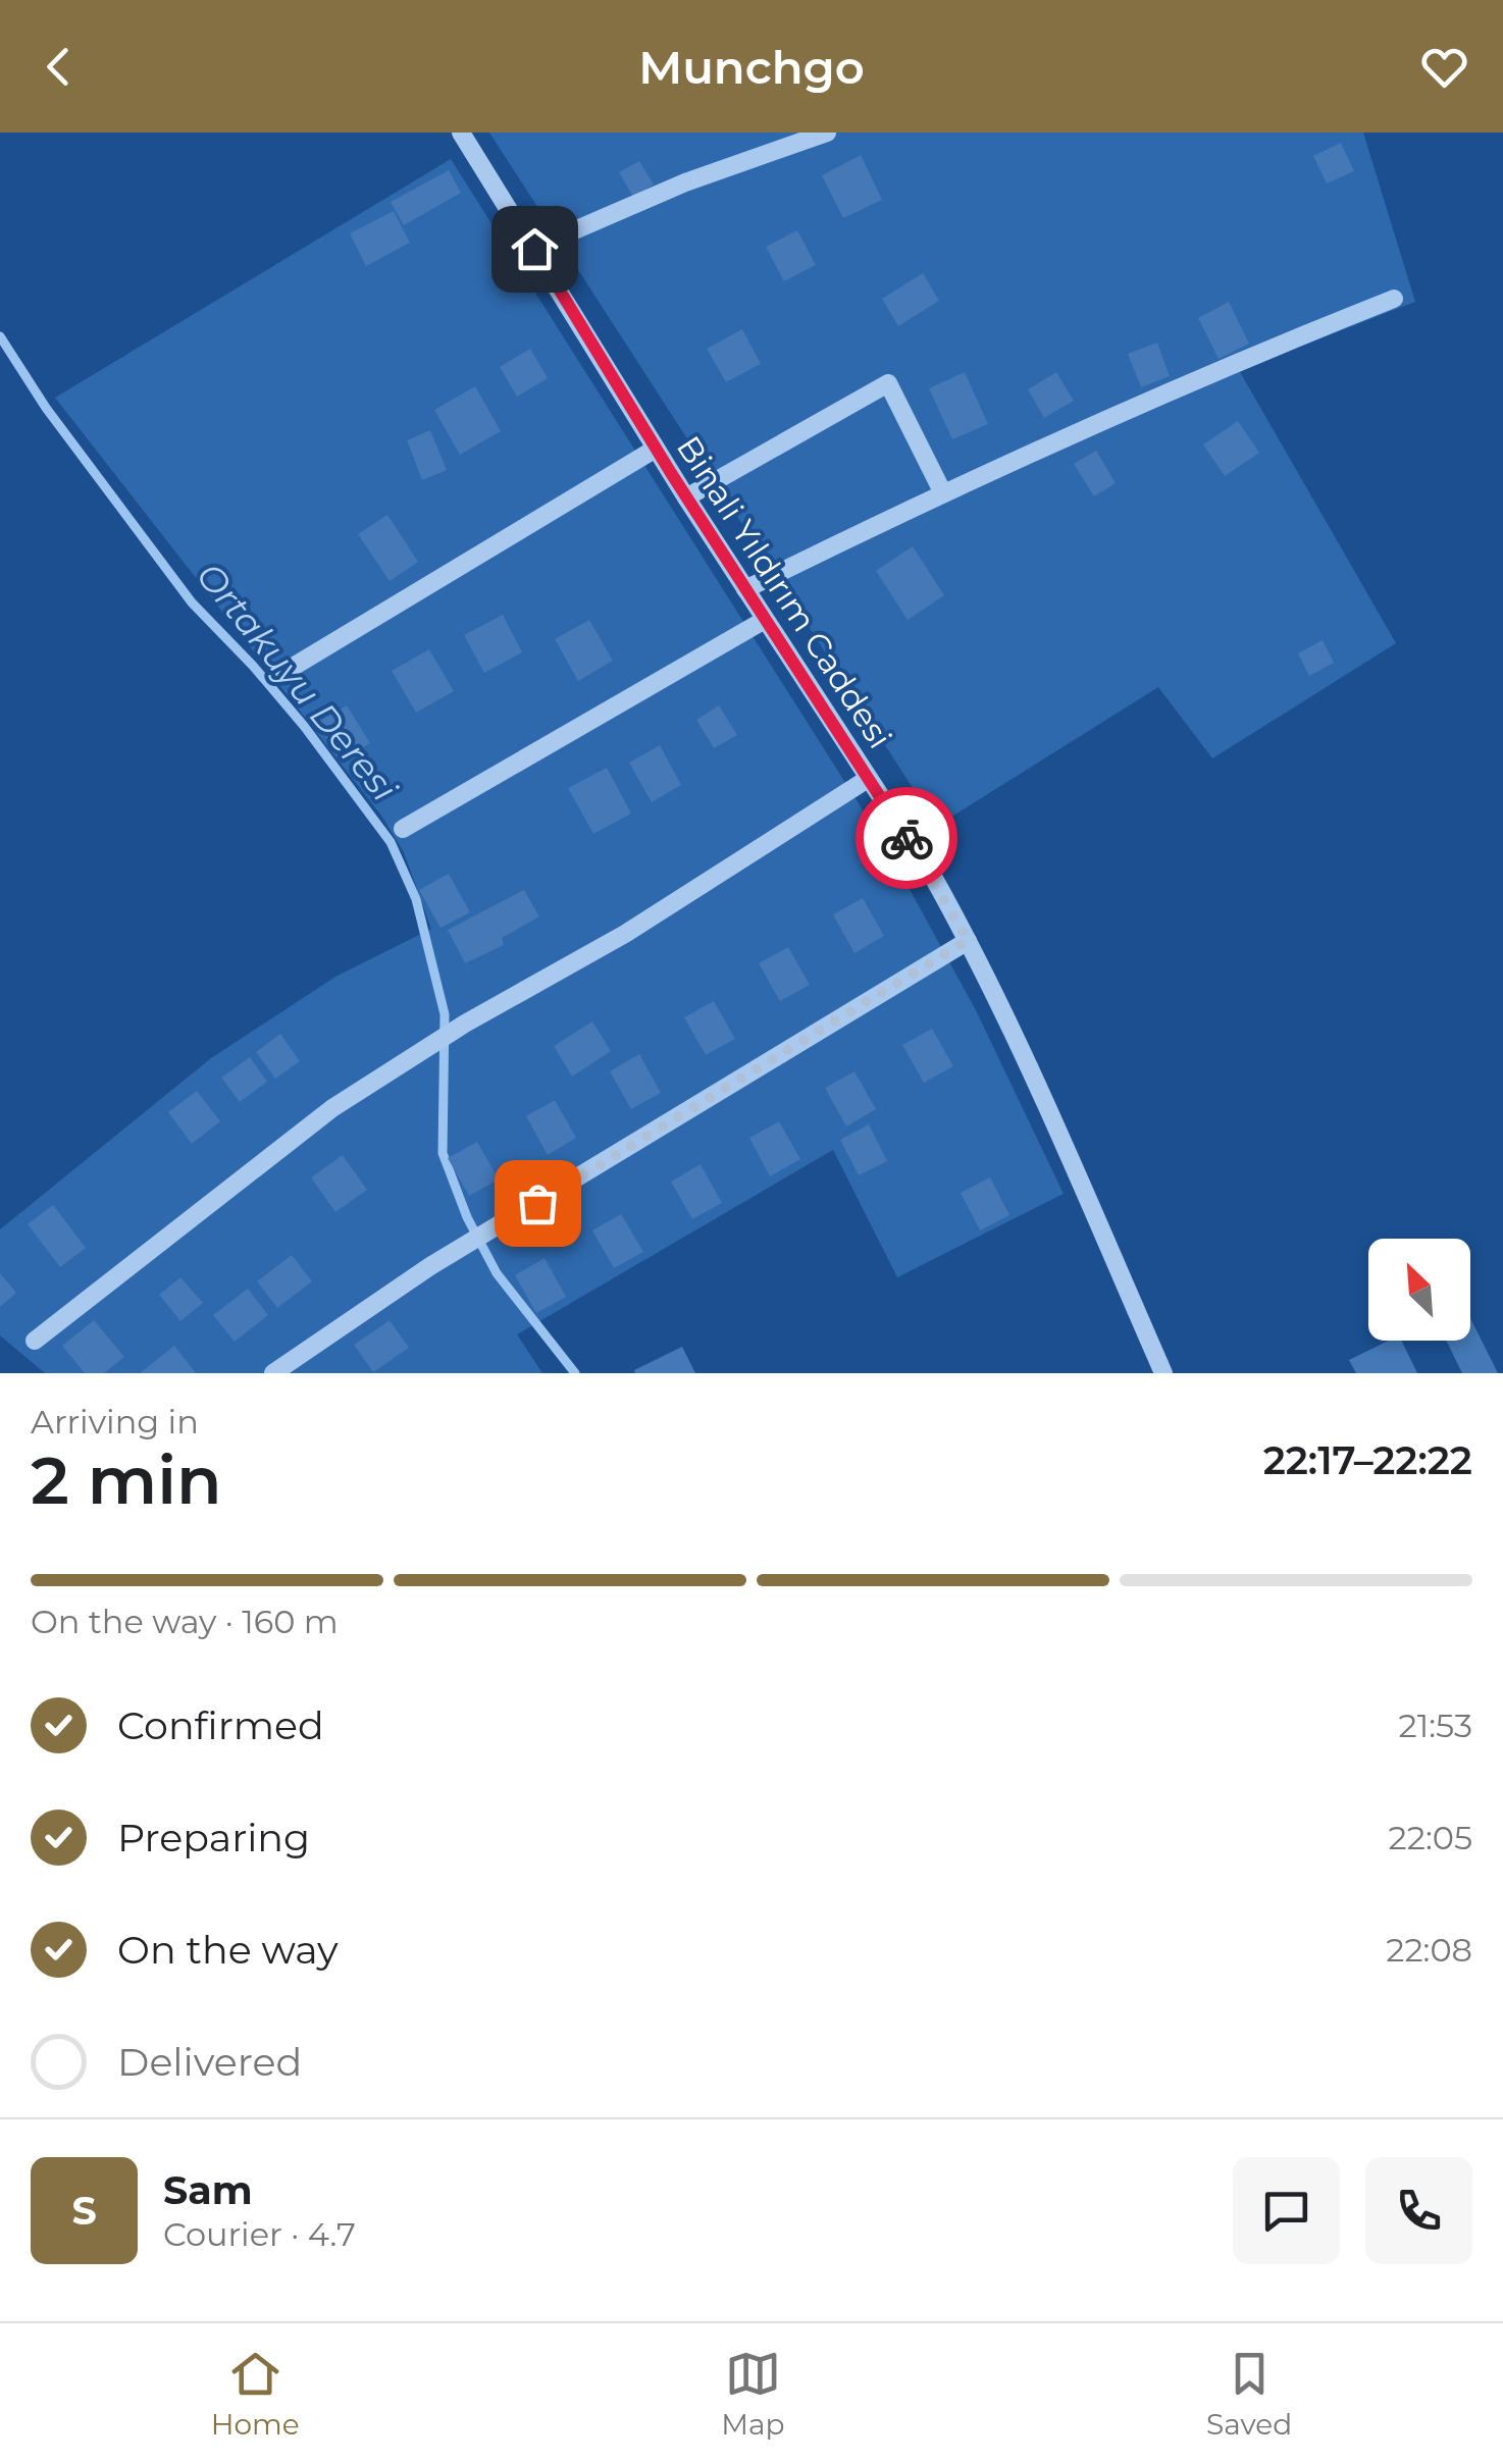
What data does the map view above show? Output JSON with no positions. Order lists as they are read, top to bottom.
{
  "streets": {
    "street": ["Binali Yıldırım Caddesi"]
  },
  "water": ["Ortakuyu Deresi"],
  "north": "top left",
  "page": {
    "header": "Munchgo",
    "heading": ["2 min", "Arriving in", "22:17–22:22"],
    "panel": ["Sam", "Courier · 4.7"],
    "bar": "On the way · 160 m",
    "list": [
      ["Confirmed", "21:53"],
      ["Preparing", "22:05"],
      ["On the way", "22:08"],
      "Delivered"
    ],
    "round": "S",
    "tabs": ["Home", "Map", "Saved"]
  }
}
